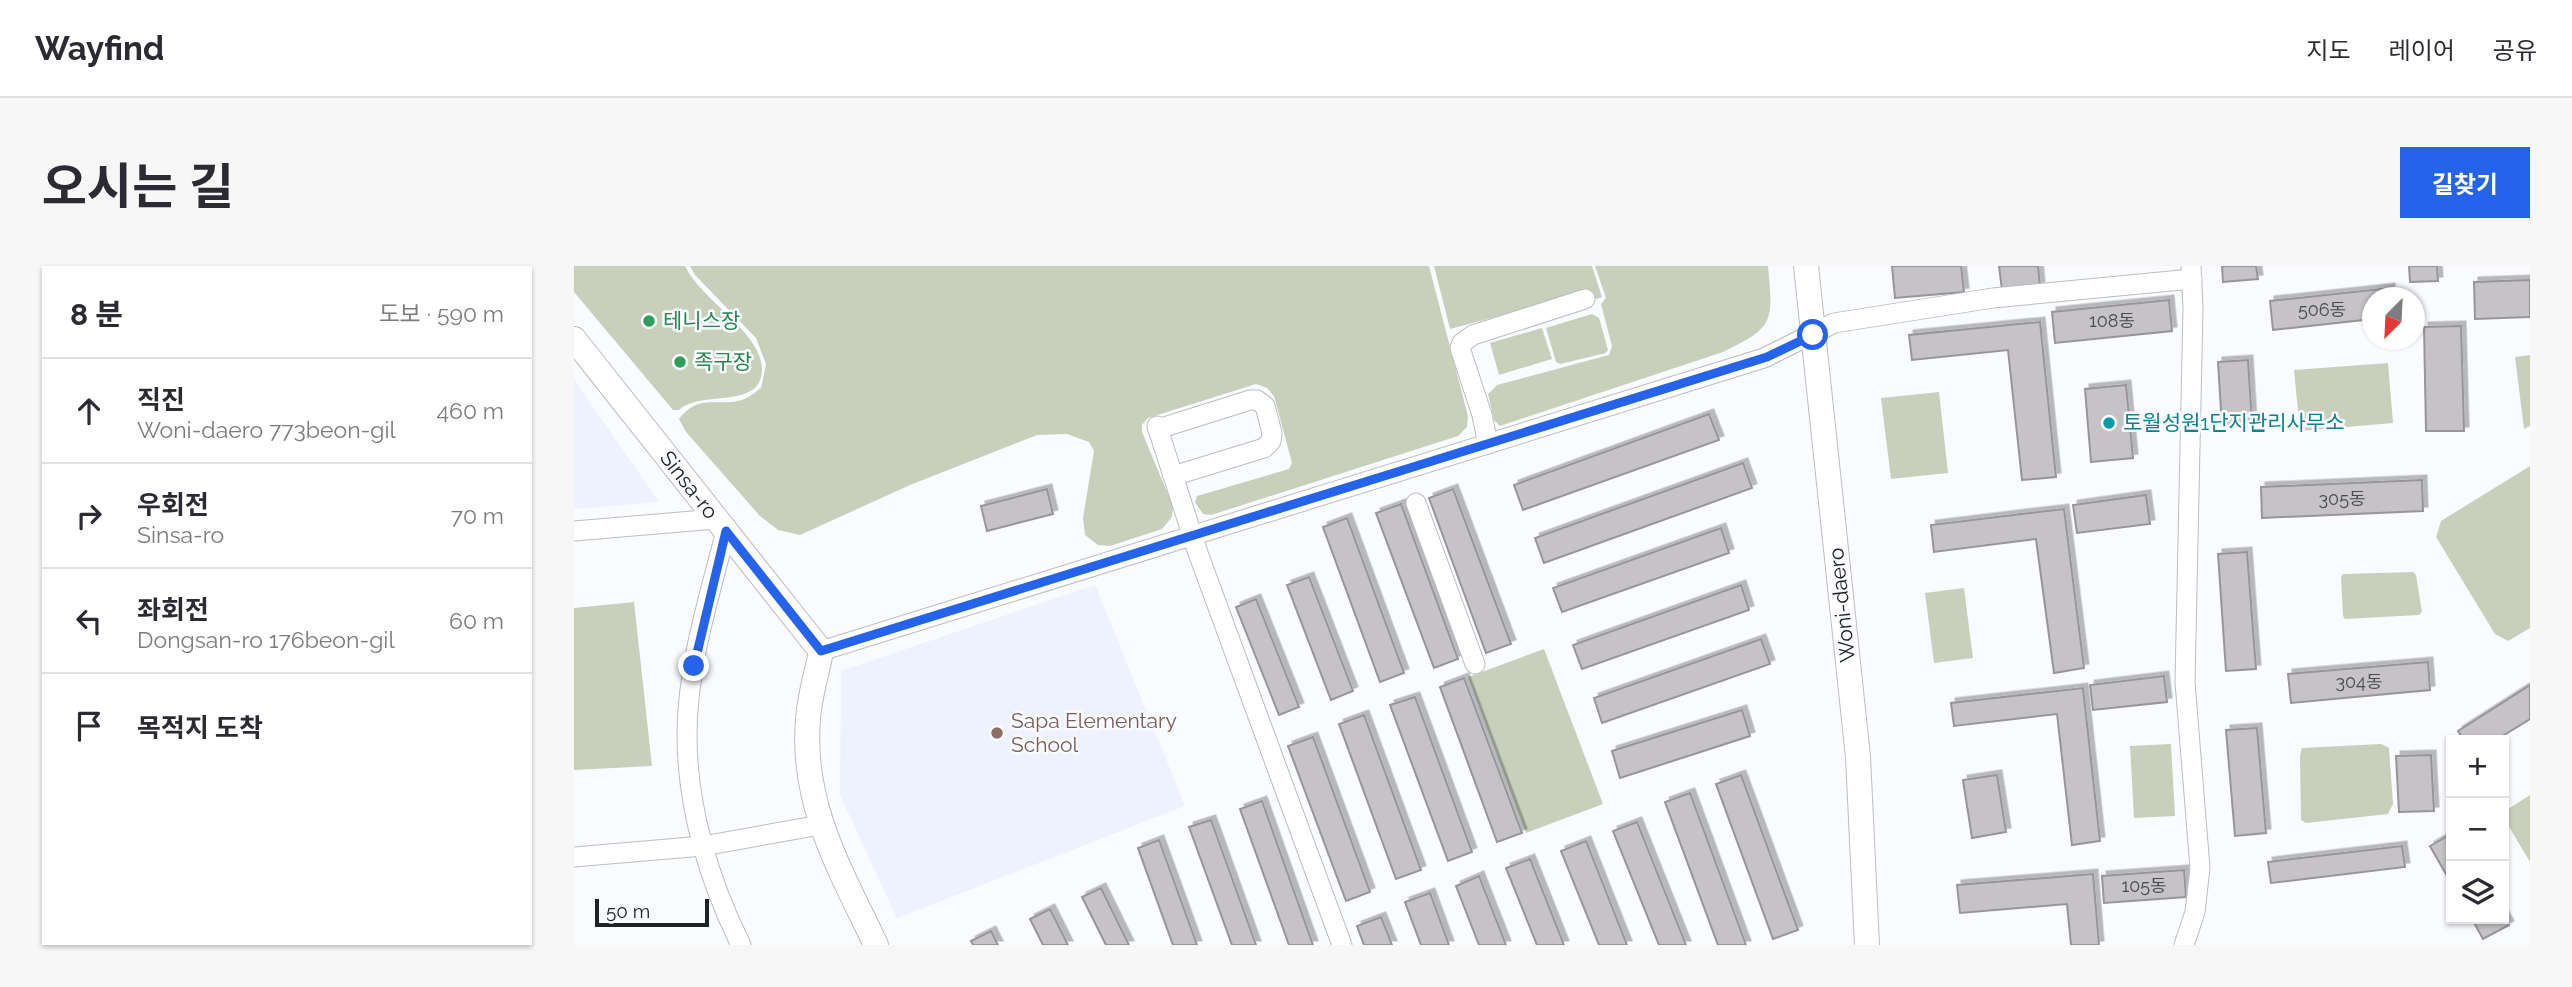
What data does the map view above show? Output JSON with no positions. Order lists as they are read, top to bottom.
{
  "streets": {
    "main road": ["Sinsa-ro", "Woni-daero"]
  },
  "places": [
    "테니스장",
    "족구장",
    "토월성원1단지관리사무소",
    "Sapa Elementary School"
  ],
  "house_numbers": [
    "506동",
    "108동",
    "305동",
    "304동",
    "105동"
  ],
  "scale_bar": "50 m",
  "north": "bottom left",
  "page": {
    "header": "Wayfind",
    "nav": ["지도", "레이어", "공유"],
    "title": "오시는 길",
    "buttons": "길찾기",
    "heading": ["8 분", "도보 · 590 m"],
    "list": [
      ["직진", "Woni-daero 773beon-gil", "460 m"],
      ["우회전", "Sinsa-ro", "70 m"],
      ["좌회전", "Dongsan-ro 176beon-gil", "60 m"],
      "목적지 도착"
    ],
    "map_buttons": ["+", "−"],
    "scale": "50 m"
  }
}
